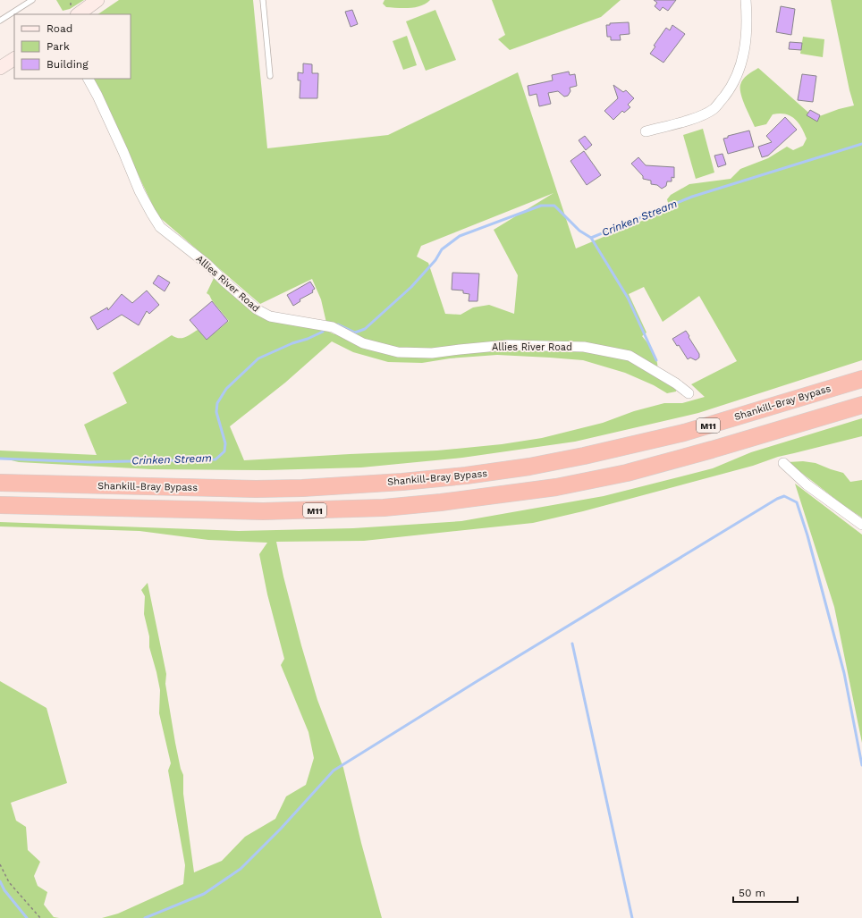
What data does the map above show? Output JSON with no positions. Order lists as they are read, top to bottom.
{
  "streets": {
    "highway": ["Shankill-Bray Bypass", "M11"],
    "street": ["Allies River Road"]
  },
  "water": ["Crinken Stream"],
  "legend": ["Road", "Park", "Building"],
  "scale_bar": "50 m"
}
